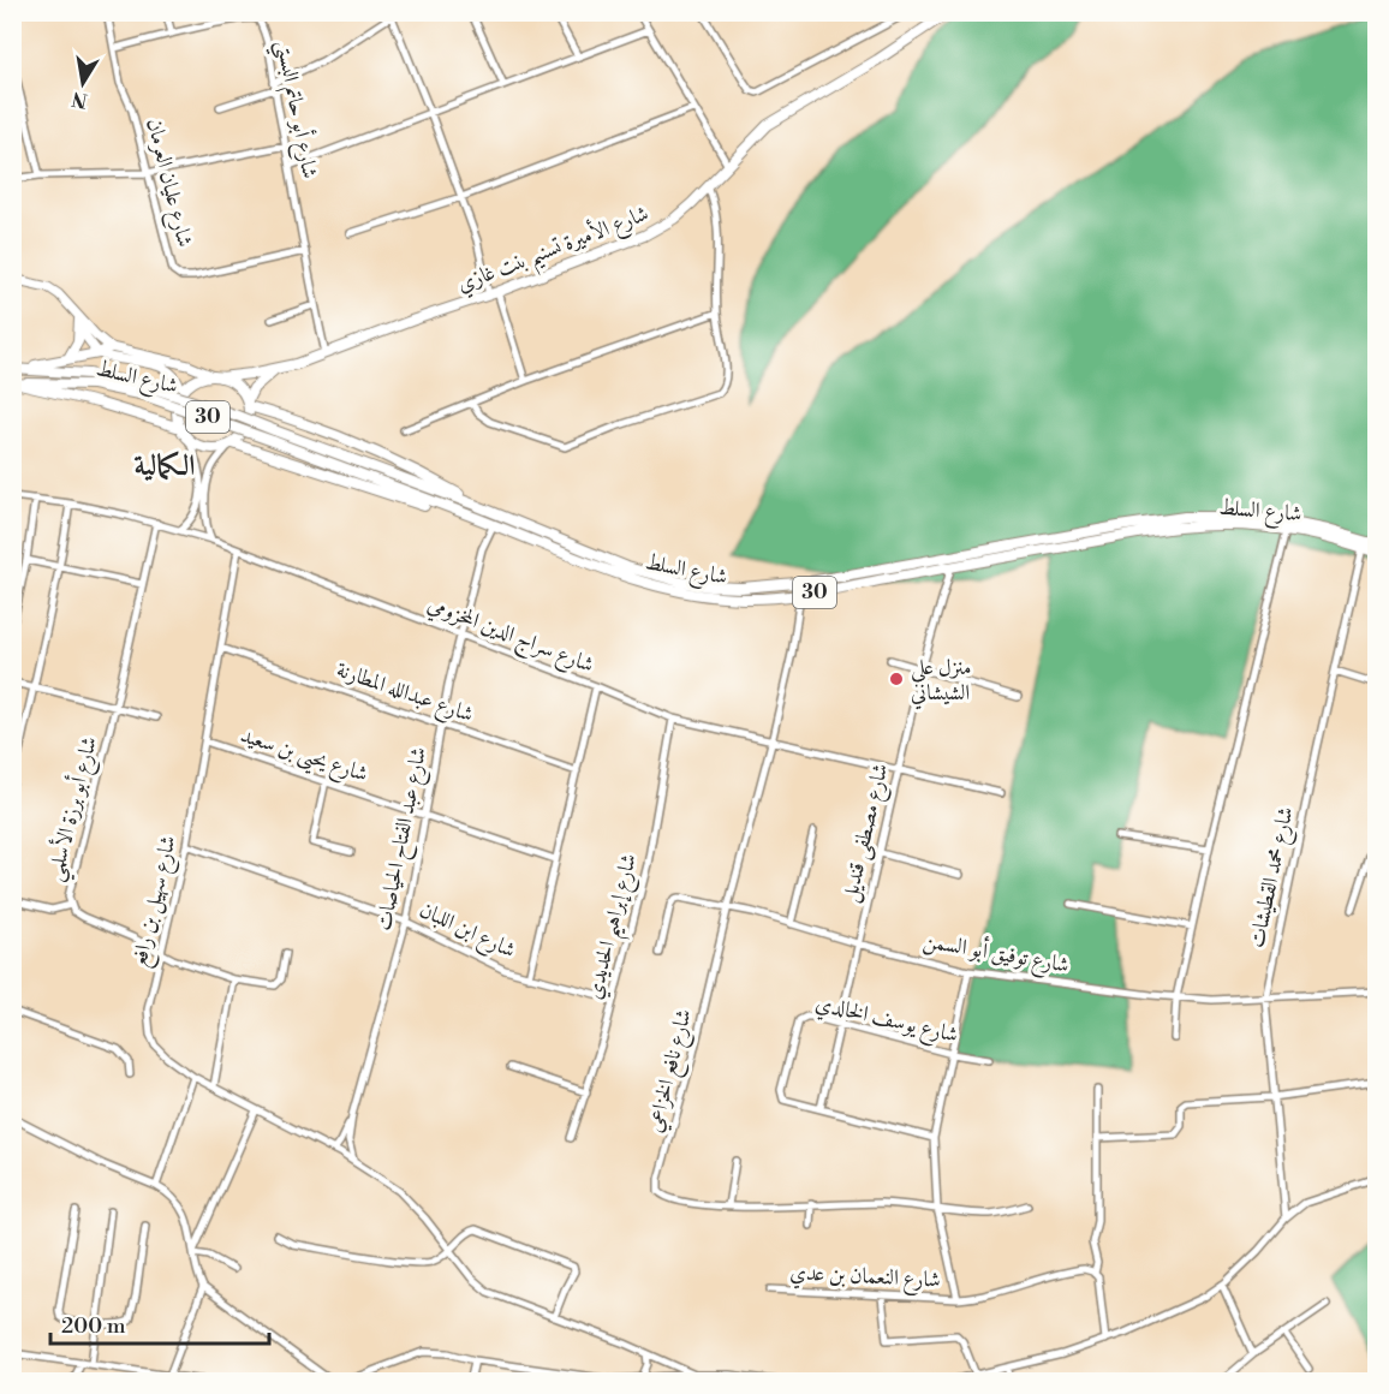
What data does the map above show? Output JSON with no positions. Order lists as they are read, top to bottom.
{
  "streets": {
    "main road": ["شارع الأميرة تسنيم بنت غازي", "شارع السلط", "30"],
    "street": [
      "شارع أبو حاتم البستي",
      "شارع عليان العرمان",
      "شارع سراج الدين المخزومي",
      "شارع عبدالله المطارنة",
      "شارع يحيى بن سعيد",
      "شارع أبو برزة الأسلمي",
      "شارع مصطفى قنديل",
      "شارع عبد الفتاح الحياصات",
      "شارع محمد القطيشات",
      "شارع سهيل بن رافع",
      "شارع إبراهيم الحديدي",
      "شارع ابن اللبان",
      "شارع توفيق أبو السمن",
      "شارع يوسف الخالدي",
      "شارع نافع الخزاعي",
      "شارع النعمان بن عدي"
    ]
  },
  "crossings": [
    ["شارع أبو حاتم البستي", "شارع عليان العرمان"],
    ["شارع أبو حاتم البستي", "شارع الأميرة تسنيم بنت غازي"],
    ["شارع السلط", "شارع مصطفى قنديل"],
    ["شارع السلط", "شارع عبد الفتاح الحياصات"],
    ["شارع السلط", "شارع محمد القطيشات"],
    ["شارع السلط", "شارع نافع الخزاعي"],
    ["شارع سراج الدين المخزومي", "شارع أبو برزة الأسلمي"],
    ["شارع سراج الدين المخزومي", "شارع مصطفى قنديل"],
    ["شارع سراج الدين المخزومي", "شارع عبد الفتاح الحياصات"],
    ["شارع سراج الدين المخزومي", "شارع سهيل بن رافع"],
    ["شارع سراج الدين المخزومي", "شارع إبراهيم الحديدي"],
    ["شارع سراج الدين المخزومي", "شارع نافع الخزاعي"],
    ["شارع عبدالله المطارنة", "شارع عبد الفتاح الحياصات"],
    ["شارع عبدالله المطارنة", "شارع سهيل بن رافع"],
    ["شارع يحيى بن سعيد", "شارع عبد الفتاح الحياصات"],
    ["شارع يحيى بن سعيد", "شارع سهيل بن رافع"],
    ["شارع أبو برزة الأسلمي", "شارع سهيل بن رافع"],
    ["شارع مصطفى قنديل", "شارع توفيق أبو السمن"],
    ["شارع مصطفى قنديل", "شارع يوسف الخالدي"],
    ["شارع عبد الفتاح الحياصات", "شارع ابن اللبان"],
    ["شارع محمد القطيشات", "شارع توفيق أبو السمن"],
    ["شارع سهيل بن رافع", "شارع ابن اللبان"],
    ["شارع إبراهيم الحديدي", "شارع ابن اللبان"],
    ["شارع توفيق أبو السمن", "شارع نافع الخزاعي"]
  ],
  "districts": ["الكمالية"],
  "places": ["منزل علي الشيشاني"],
  "scale_bar": "200 m",
  "north": "bottom"
}
